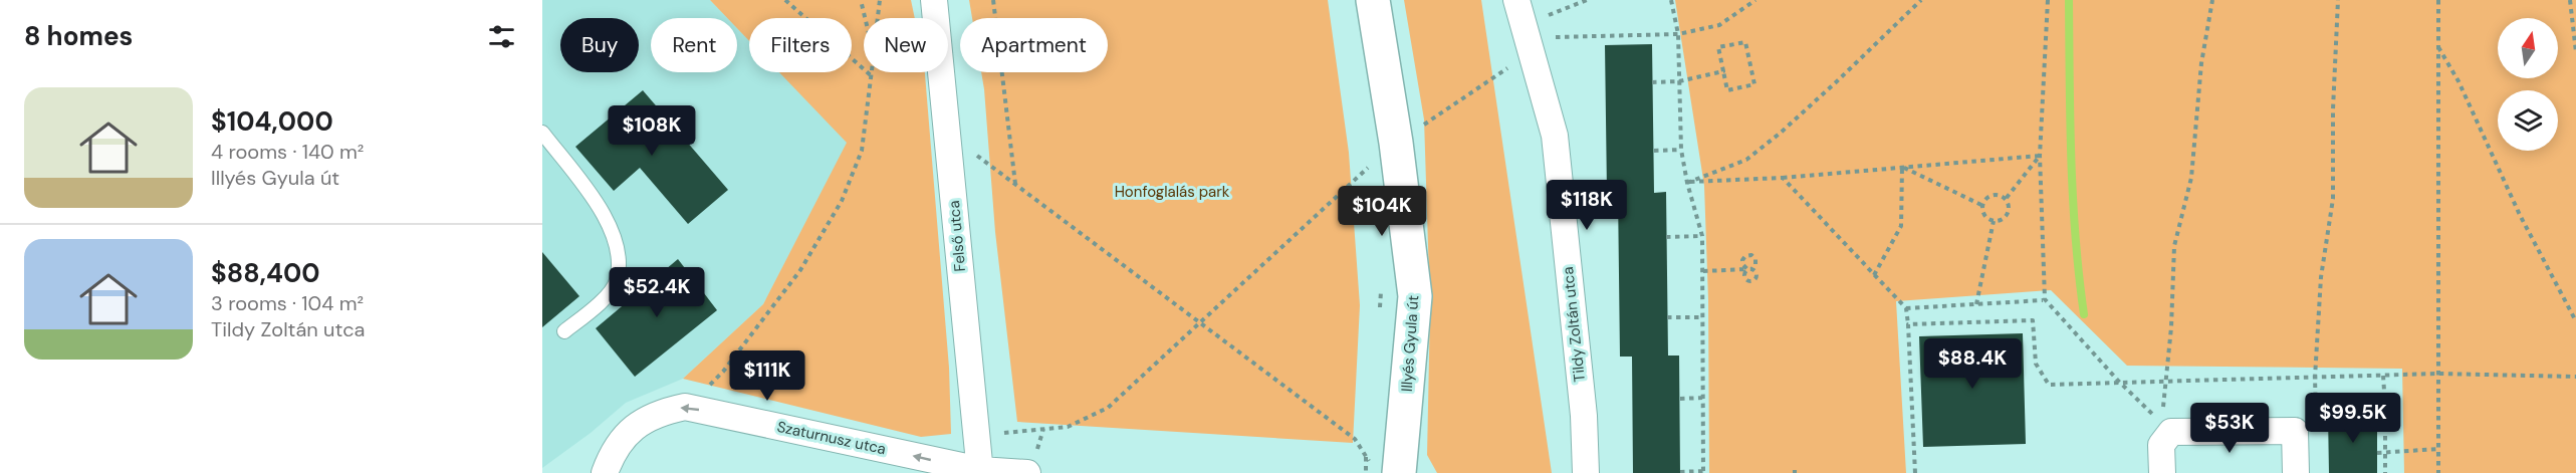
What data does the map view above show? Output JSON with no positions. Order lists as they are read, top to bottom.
{
  "streets": {
    "street": [
      "Felső utca",
      "Tildy Zoltán utca",
      "Illyés Gyula út",
      "Szaturnusz utca"
    ]
  },
  "crossings": [
    ["Felső utca", "Szaturnusz utca"]
  ],
  "one_way": ["Szaturnusz utca"],
  "parks": ["Honfoglalás park"],
  "north": "top",
  "page": {
    "heading": "8 homes",
    "chip": [
      "Buy",
      "Rent",
      "Filters",
      "New",
      "Apartment"
    ],
    "list": [
      {
        "name": "$104,000",
        "note": "4 rooms · 140 m² · Illyés Gyula út"
      },
      {
        "name": "$88,400",
        "note": "3 rooms · 104 m² · Tildy Zoltán utca"
      }
    ],
    "price": [
      "$108K",
      "$118K",
      "$104K",
      "$52.4K",
      "$88.4K",
      "$111K",
      "$99.5K",
      "$53K"
    ]
  }
}
